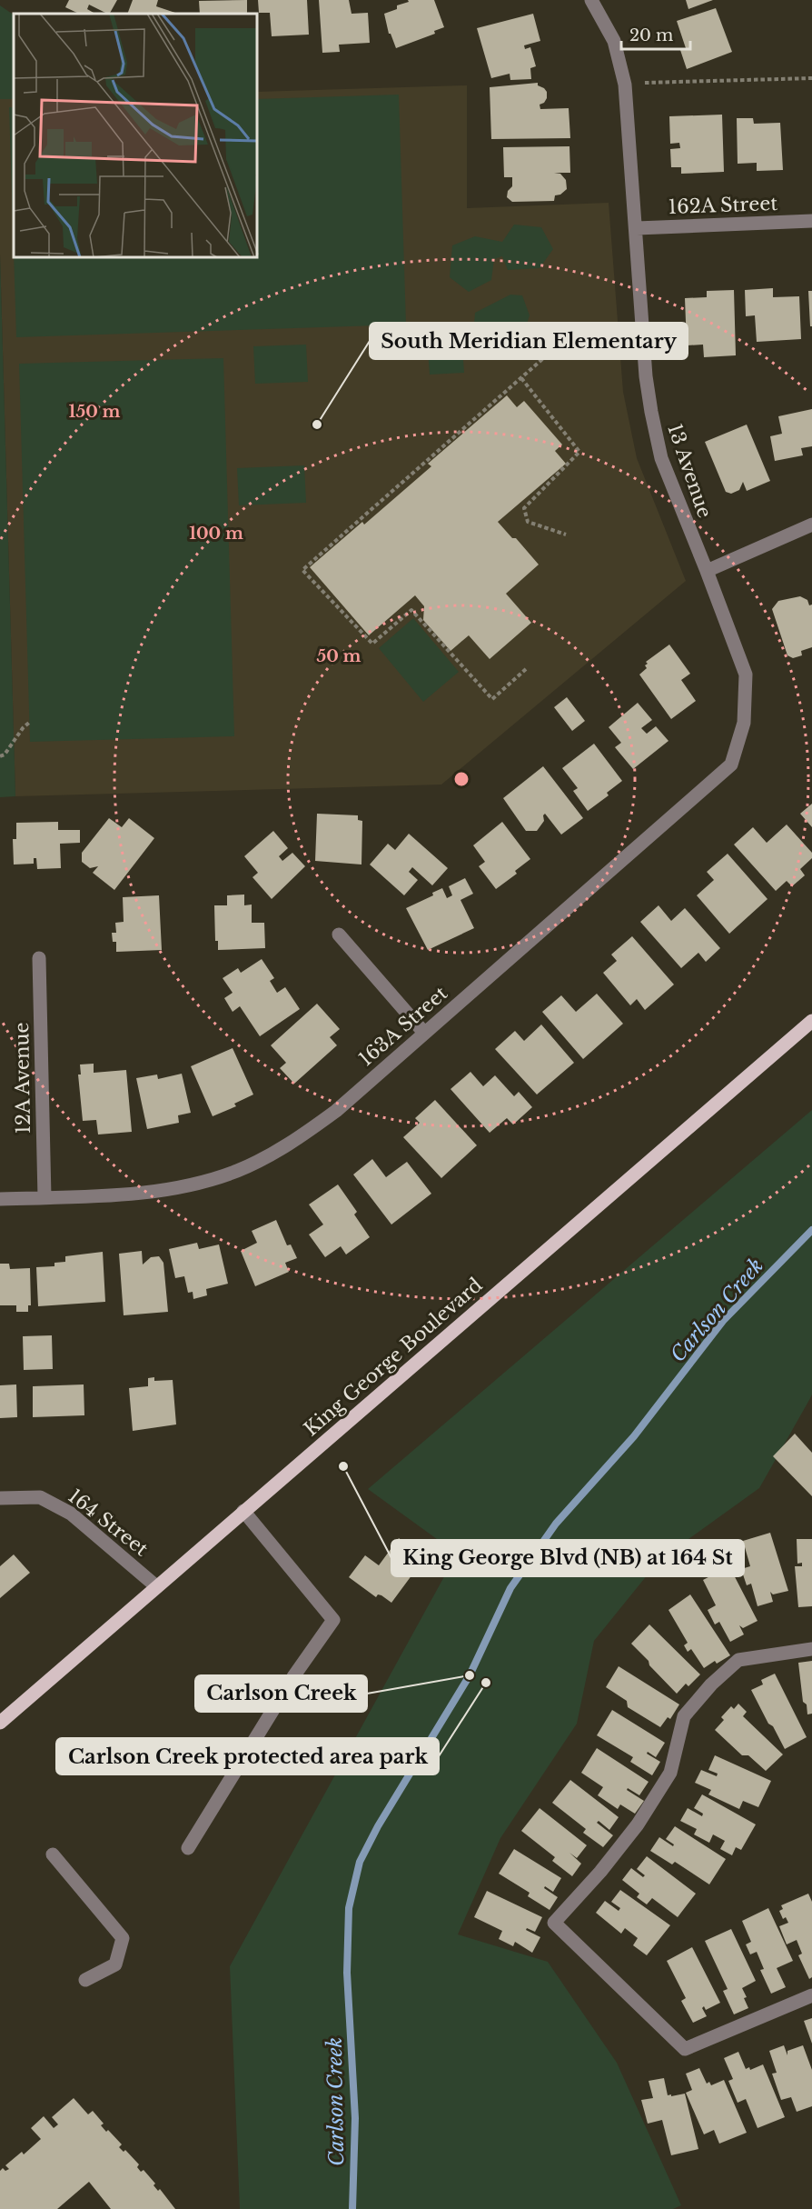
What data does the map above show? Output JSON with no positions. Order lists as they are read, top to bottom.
{
  "streets": {
    "main road": ["King George Boulevard"],
    "street": [
      "162A Street",
      "13 Avenue",
      "163A Street",
      "12A Avenue",
      "164 Street"
    ]
  },
  "crossings": [
    ["162A Street", "13 Avenue"],
    ["13 Avenue", "163A Street"],
    ["163A Street", "12A Avenue"],
    ["King George Boulevard", "164 Street"]
  ],
  "water": ["Carlson Creek"],
  "places": [
    "South Meridian Elementary",
    "King George Blvd (NB) at 164 St",
    "Carlson Creek",
    "Carlson Creek protected area park"
  ],
  "scale_bar": "20 m",
  "rings": ["150 m", "100 m", "50 m"]
}
